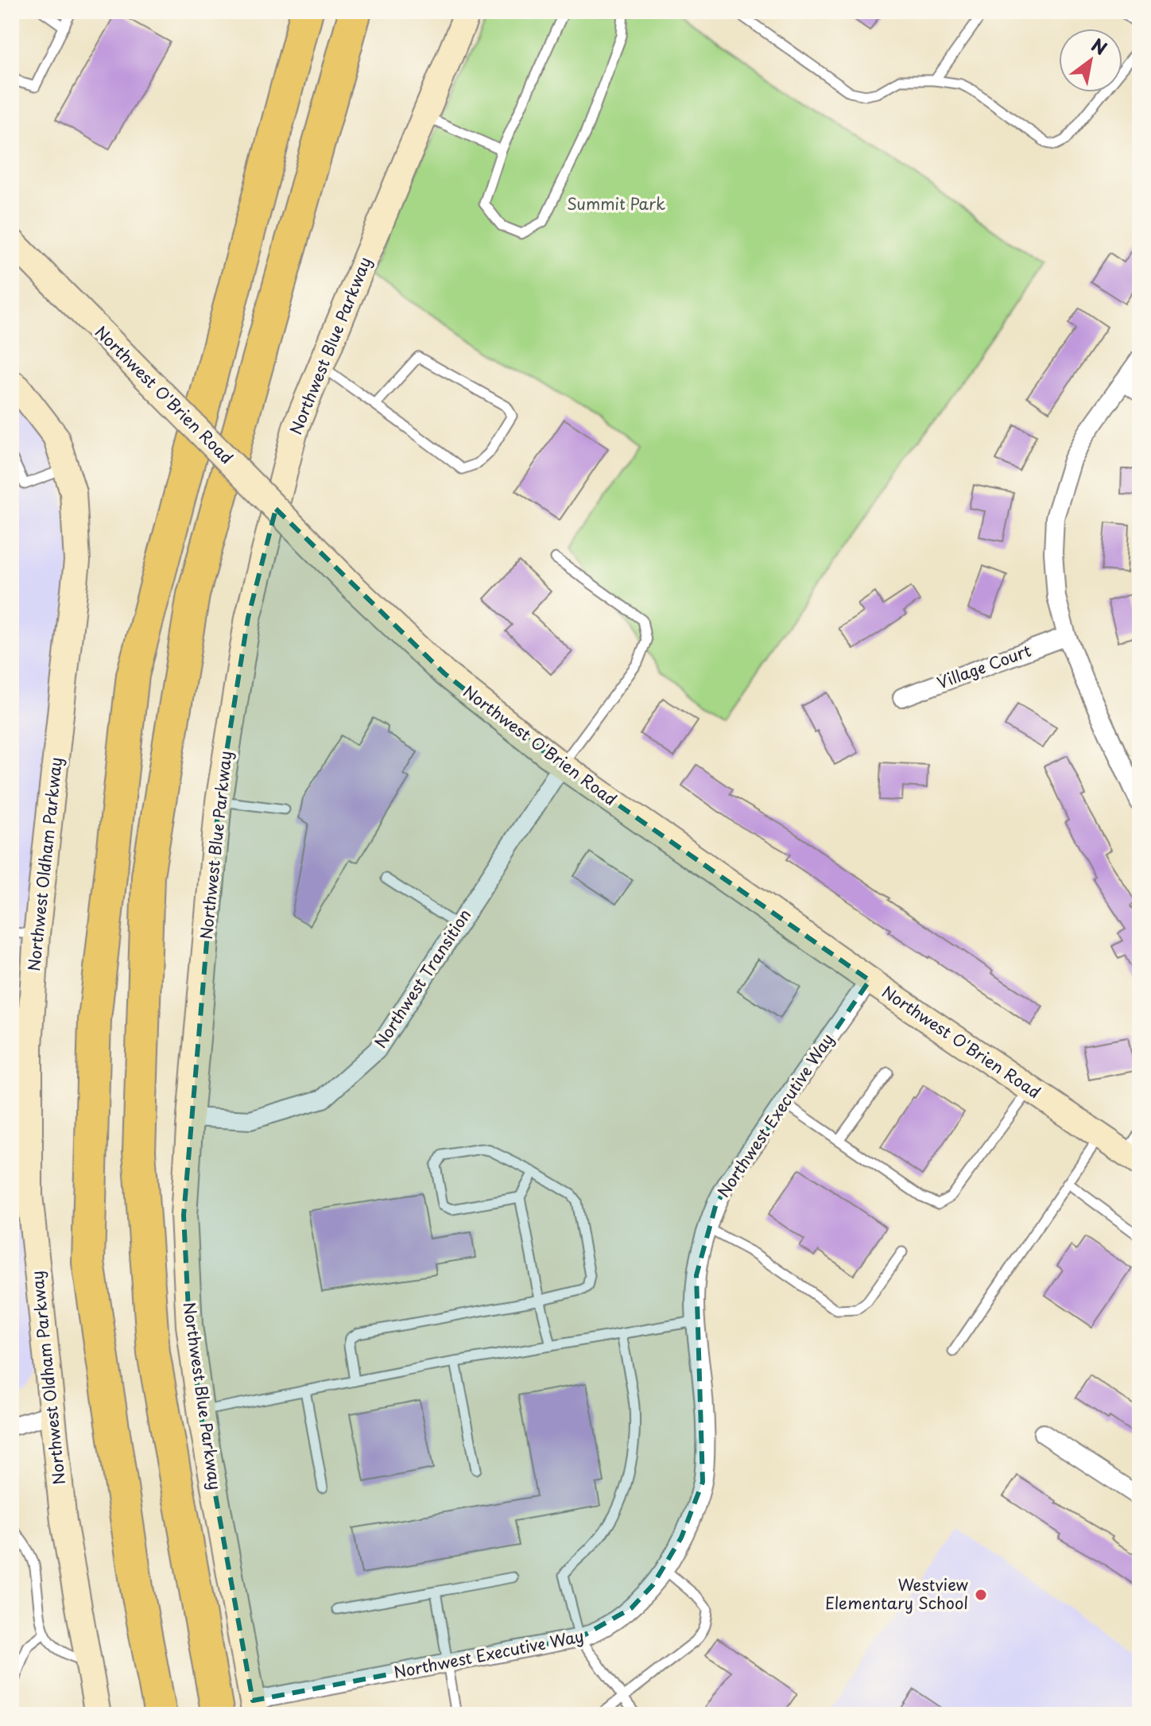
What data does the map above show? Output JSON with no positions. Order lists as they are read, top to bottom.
{
  "streets": {
    "street": [
      "Northwest Blue Parkway",
      "Northwest O'Brien Road",
      "Village Court",
      "Northwest Oldham Parkway",
      "Northwest Transition",
      "Northwest Executive Way"
    ]
  },
  "crossings": [
    ["Northwest Blue Parkway", "Northwest Transition"],
    ["Northwest Blue Parkway", "Northwest Executive Way"],
    ["Northwest O'Brien Road", "Northwest Transition"],
    ["Northwest O'Brien Road", "Northwest Executive Way"]
  ],
  "parks": ["Summit Park"],
  "places": ["Westview Elementary School"],
  "north": "top right"
}
